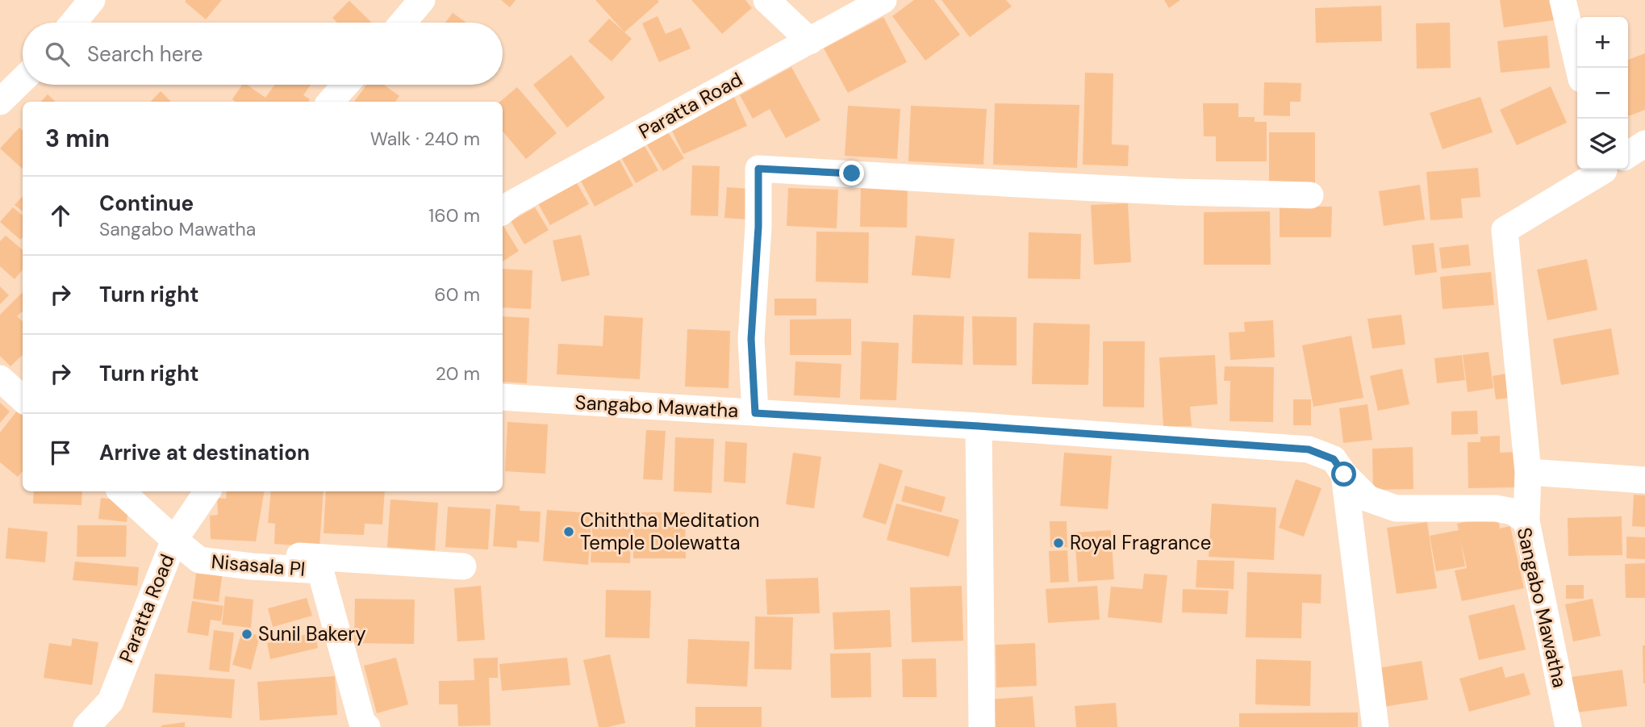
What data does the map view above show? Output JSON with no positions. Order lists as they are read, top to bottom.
{
  "streets": {
    "street": ["Paratta Road", "Sangabo Mawatha", "Nisasala Pl"]
  },
  "crossings": [
    ["Paratta Road", "Nisasala Pl"]
  ],
  "places": ["Chiththa Meditation Temple Dolewatta", "Royal Fragrance", "Sunil Bakery"],
  "page": {
    "map_buttons": ["+", "−"],
    "search": "Search here",
    "heading": ["3 min", "Walk · 240 m"],
    "list": [
      ["Continue", "Sangabo Mawatha", "160 m"],
      ["Turn right", "60 m"],
      ["Turn right", "20 m"],
      "Arrive at destination"
    ]
  }
}
